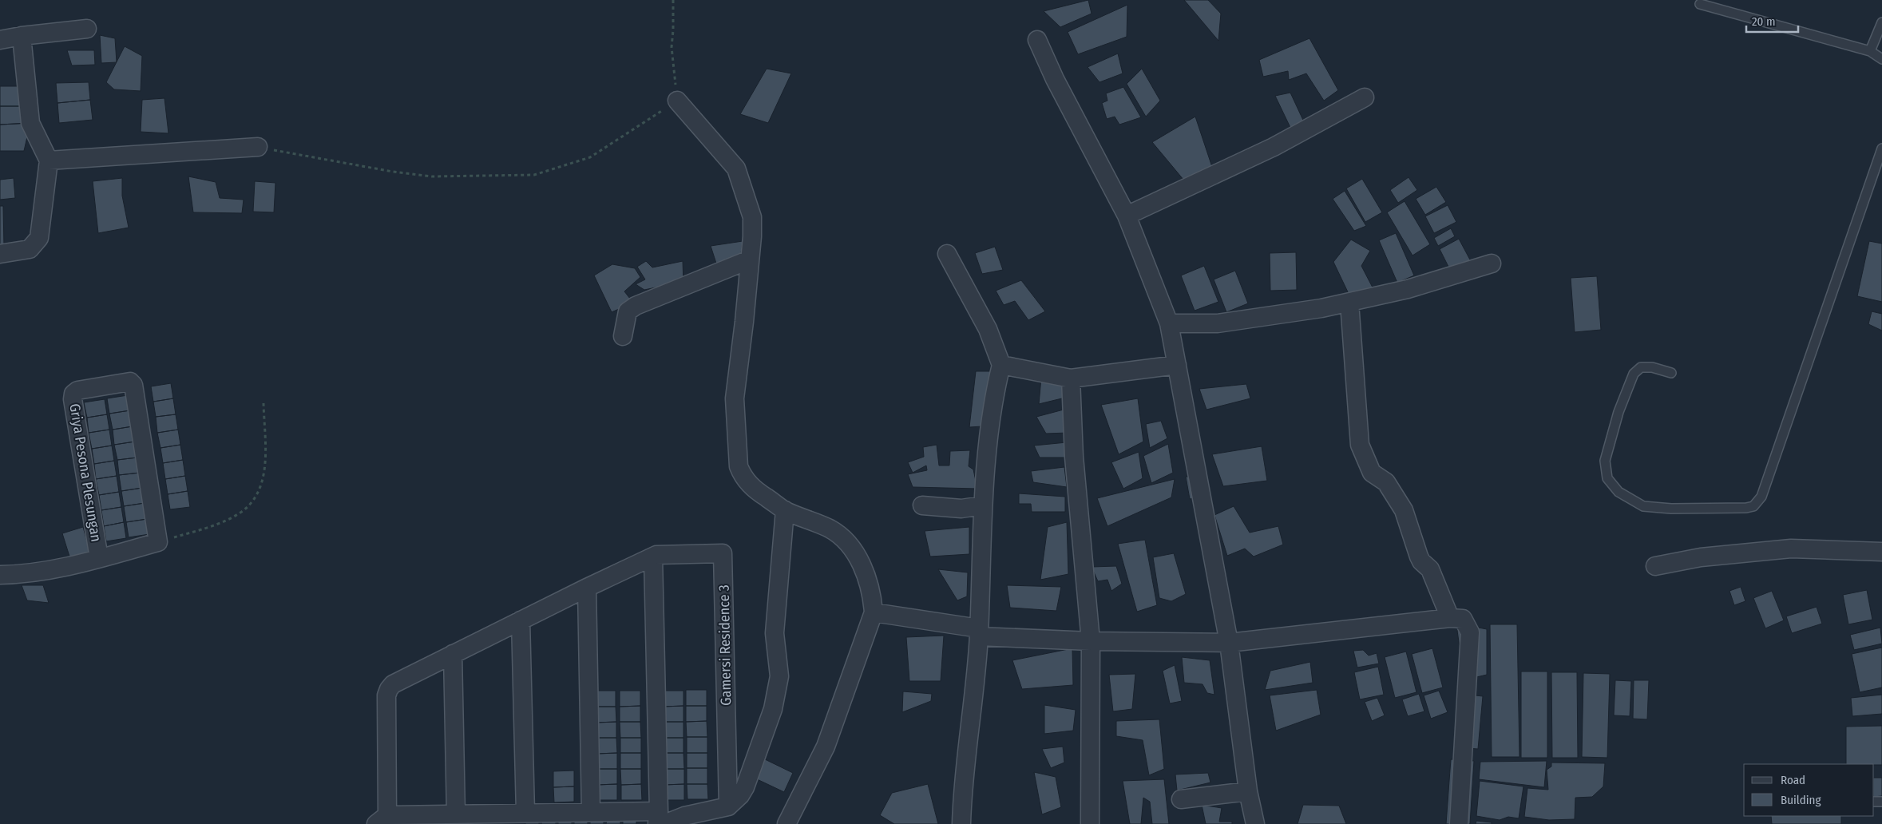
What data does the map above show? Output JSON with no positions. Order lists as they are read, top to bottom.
{
  "streets": {
    "street": ["Griya Pesona Plesungan", "Gamersi Residence 3"]
  },
  "legend": ["Road", "Building"],
  "scale_bar": "20 m"
}
